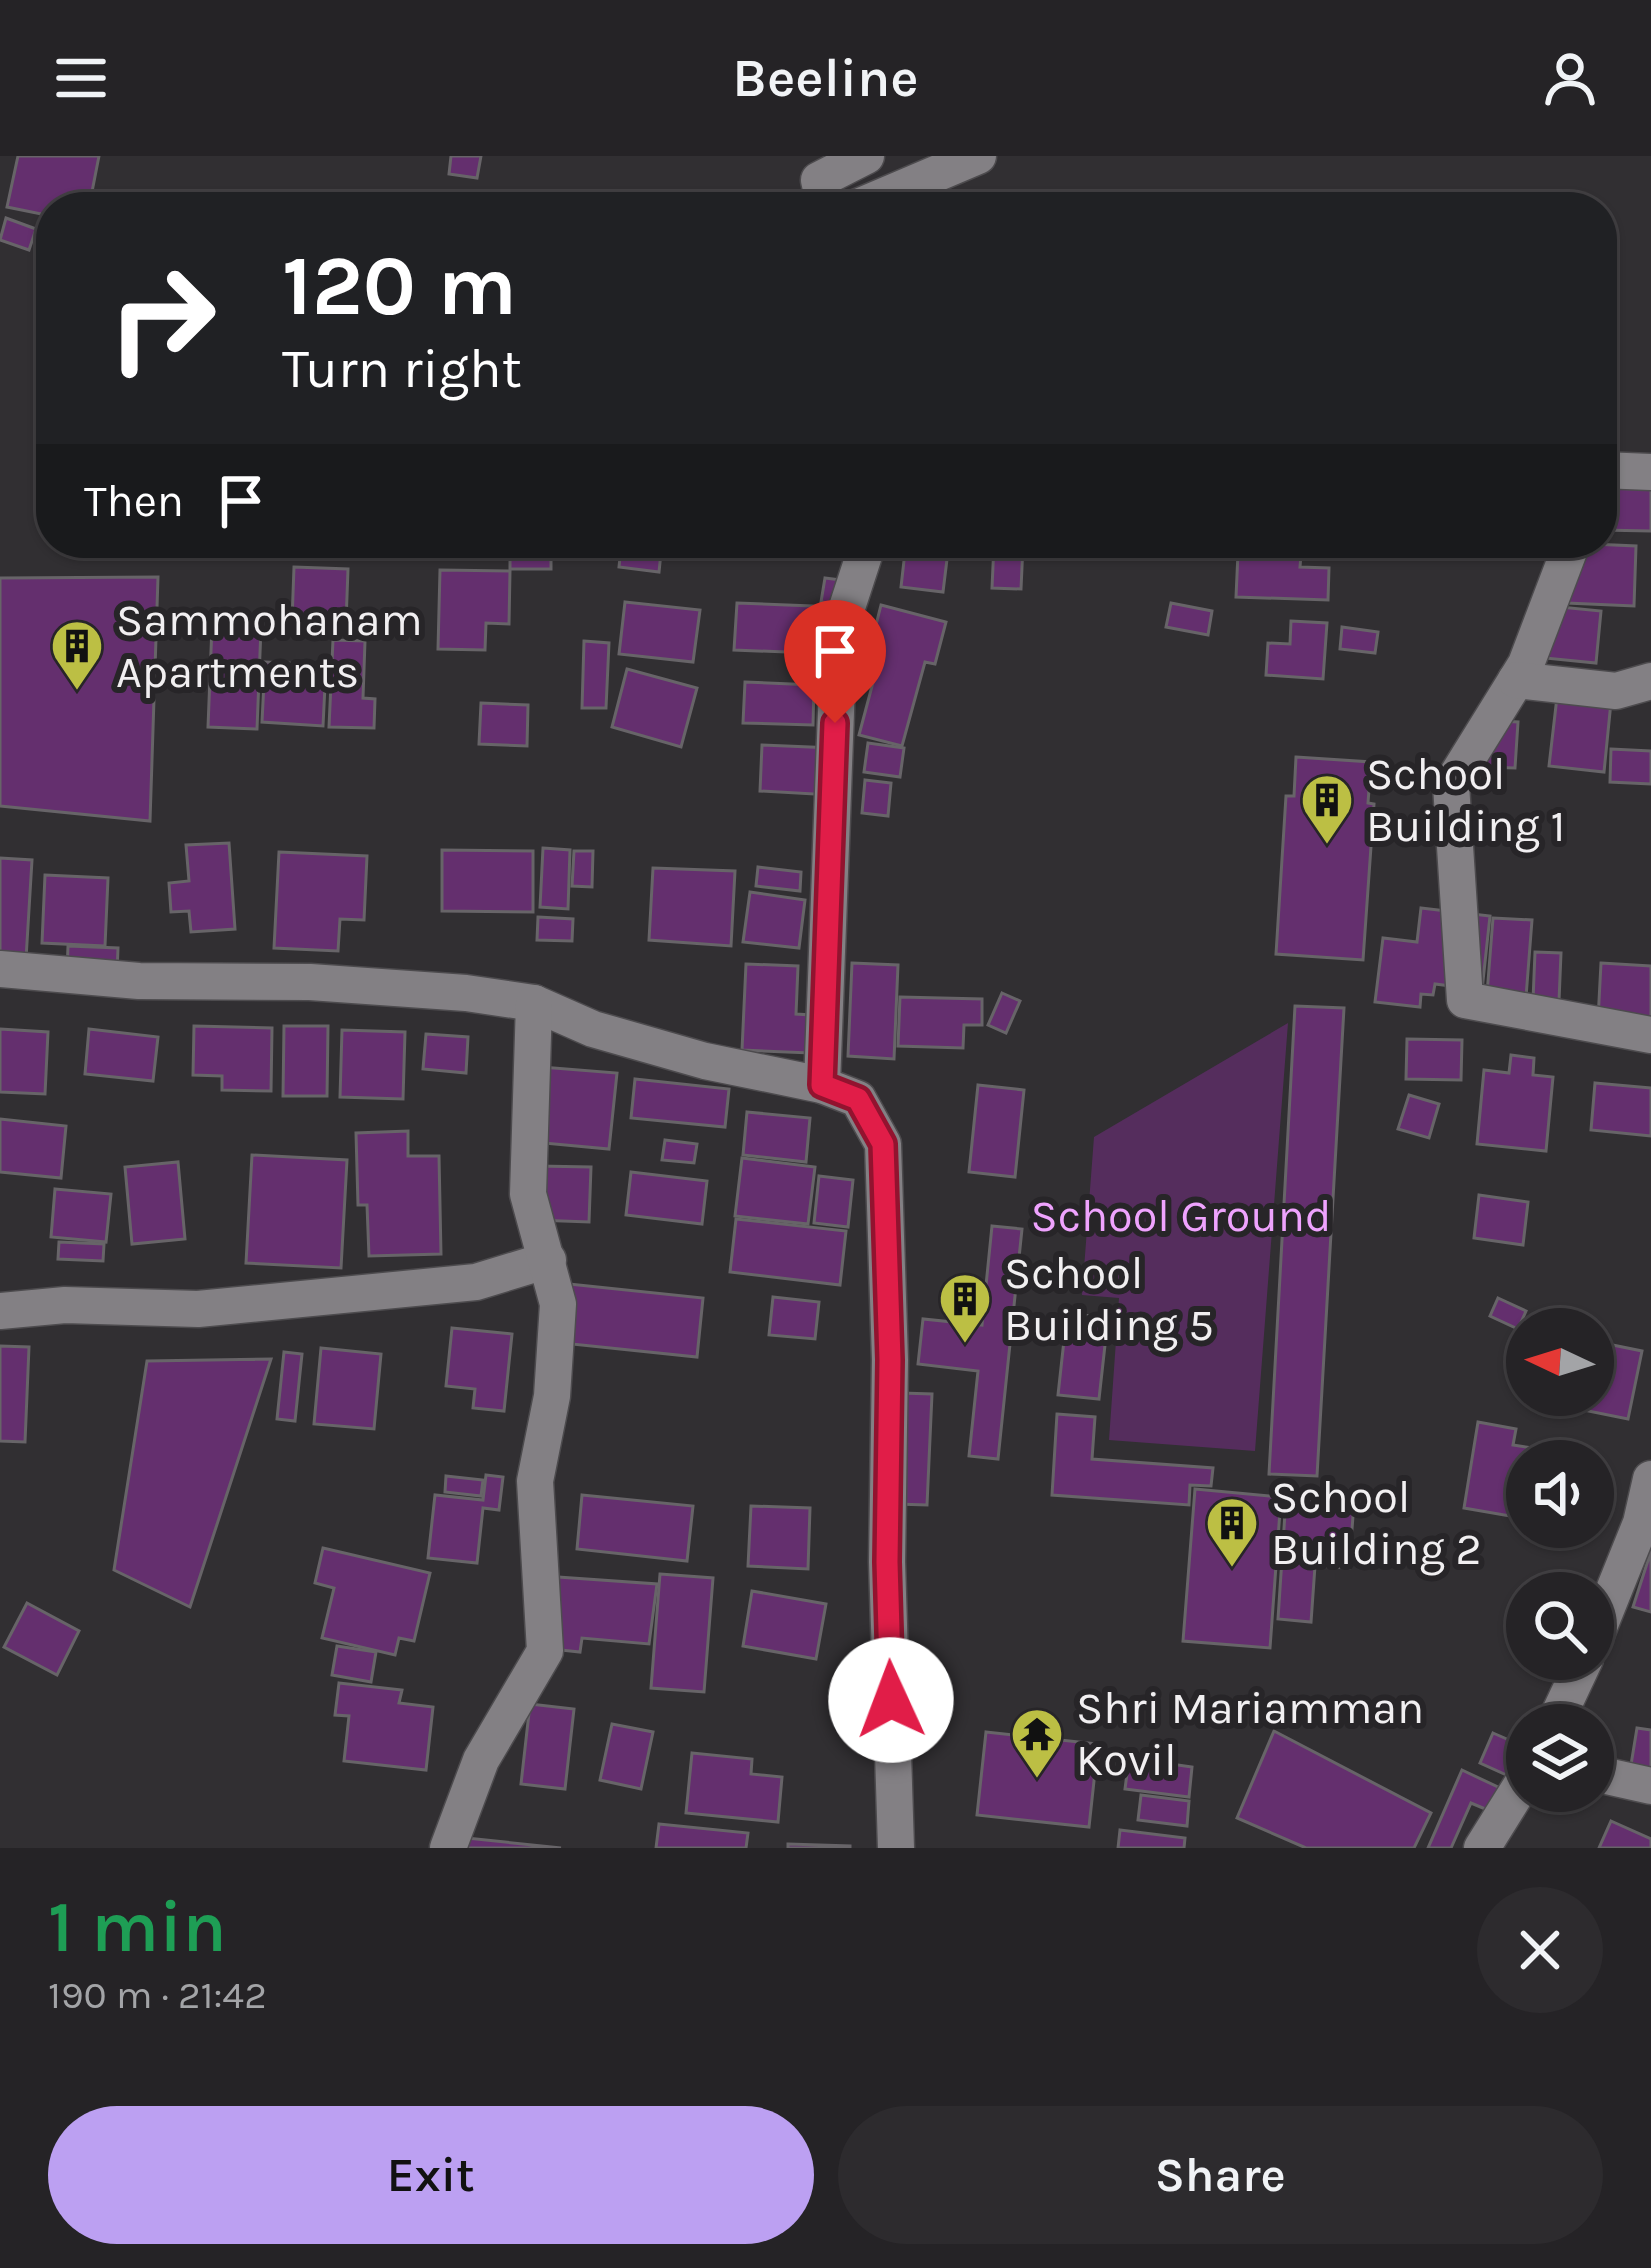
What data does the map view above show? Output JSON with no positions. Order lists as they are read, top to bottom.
{
  "parks": ["School Ground"],
  "places": {
    "building": [
      "Sammohanam Apartments",
      "School Building 1",
      "School Building 5",
      "School Building 2"
    ],
    "temple": ["Shri Mariamman Kovil"]
  },
  "north": "left",
  "page": {
    "header": "Beeline",
    "turn": ["120 m", "Turn right"],
    "then": "Then",
    "heading": ["1 min", "190 m · 21:42"],
    "buttons": ["Exit", "Share"]
  }
}
